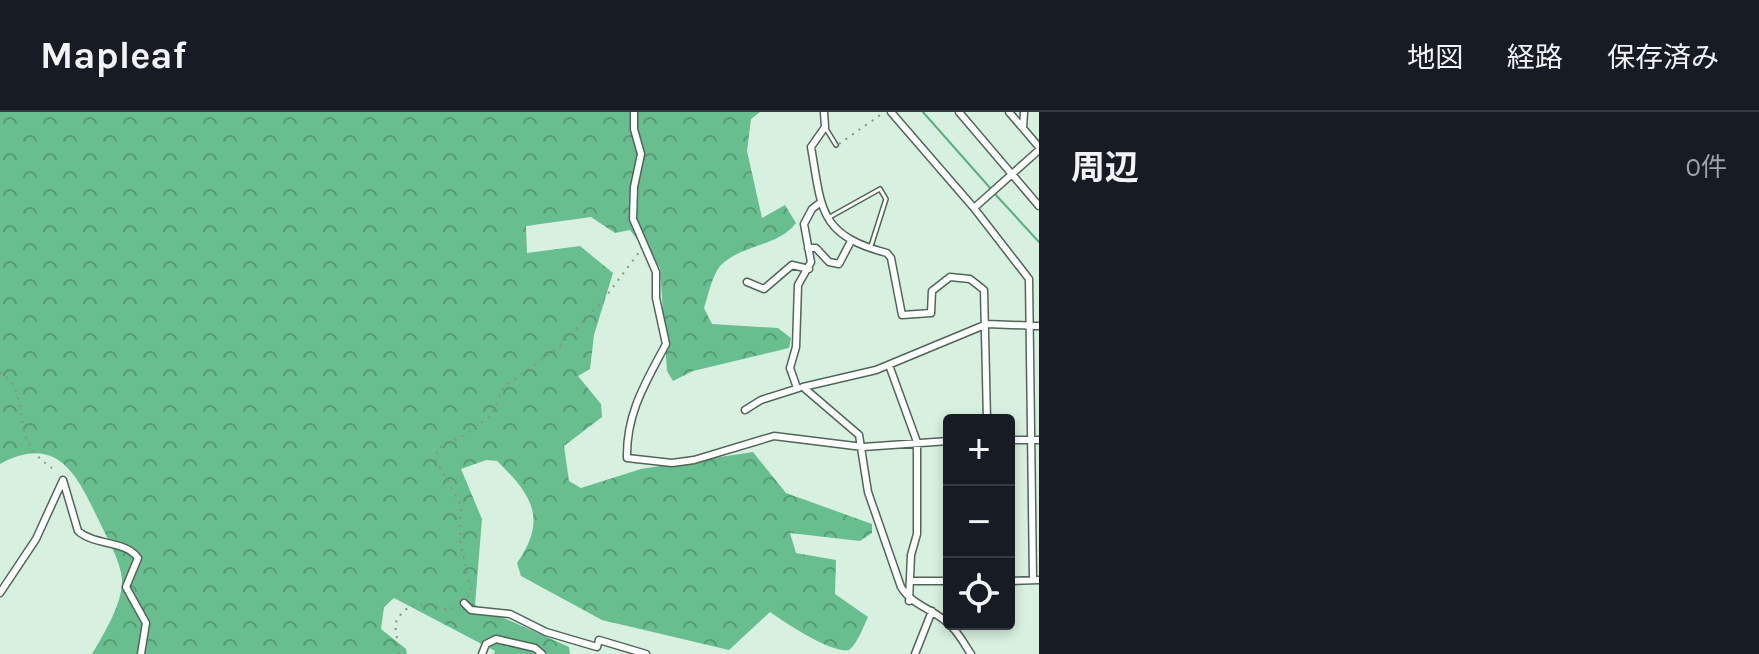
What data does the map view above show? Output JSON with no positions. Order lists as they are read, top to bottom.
{
  "page": {
    "header": "Mapleaf",
    "nav": ["地図", "経路", "保存済み"],
    "heading": ["周辺", "0件"],
    "map_buttons": ["+", "−"]
  }
}
